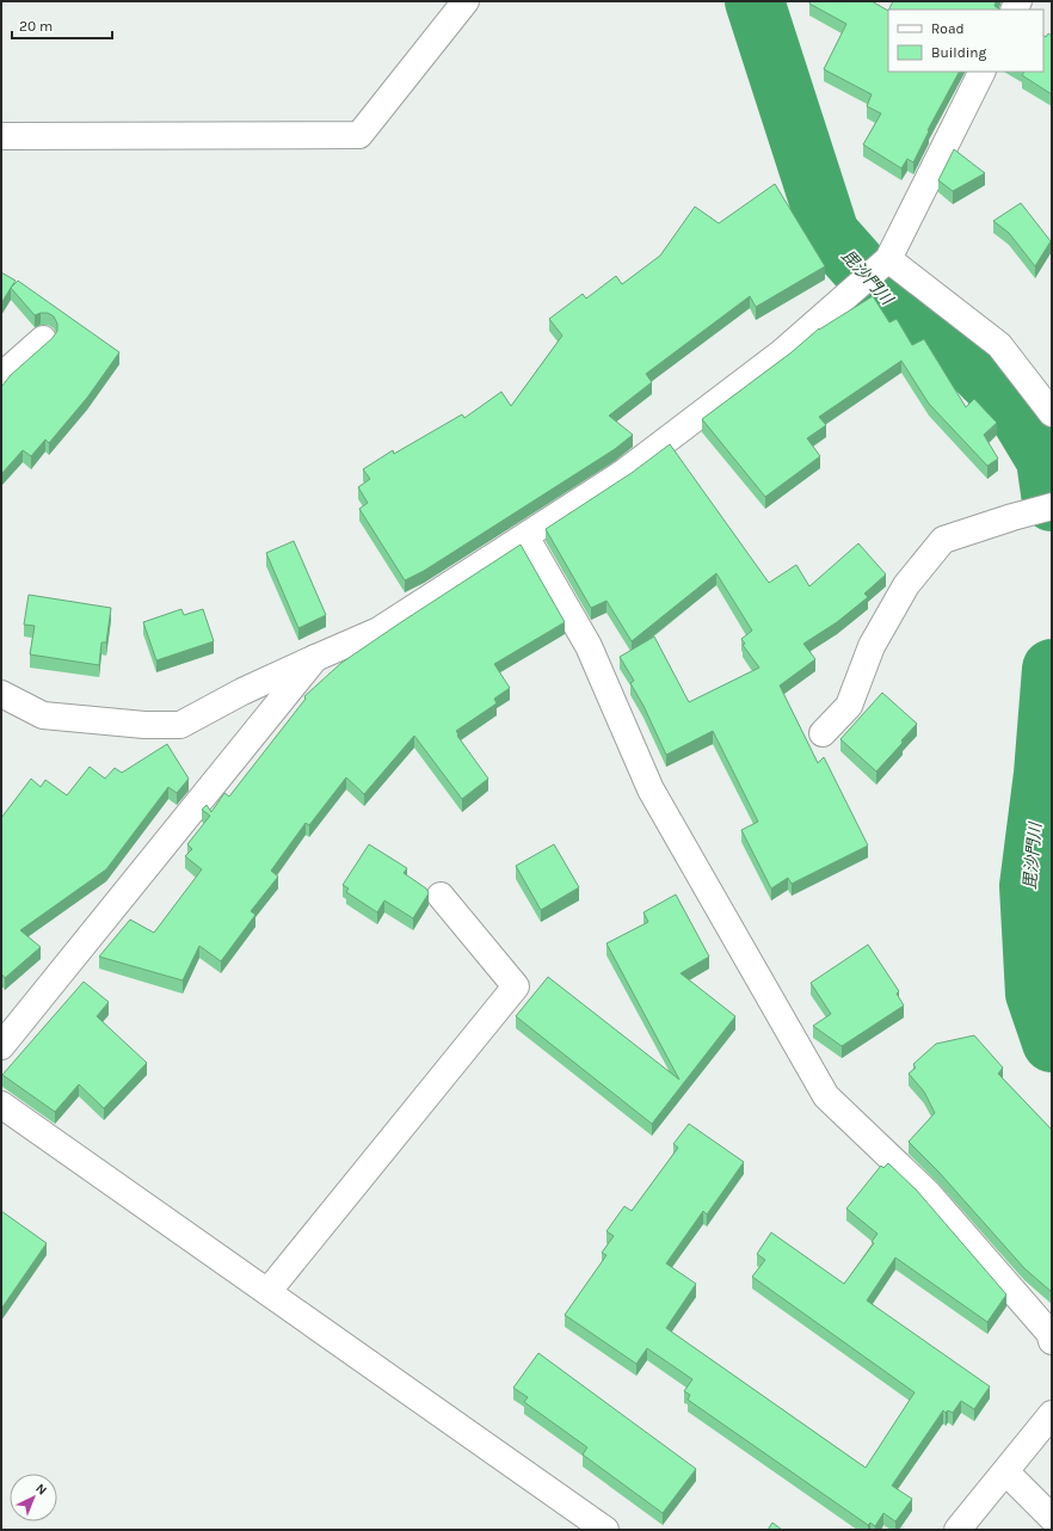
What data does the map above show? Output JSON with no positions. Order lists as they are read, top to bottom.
{
  "water": ["毘沙門川"],
  "legend": ["Road", "Building"],
  "scale_bar": "20 m",
  "north": "top right"
}
